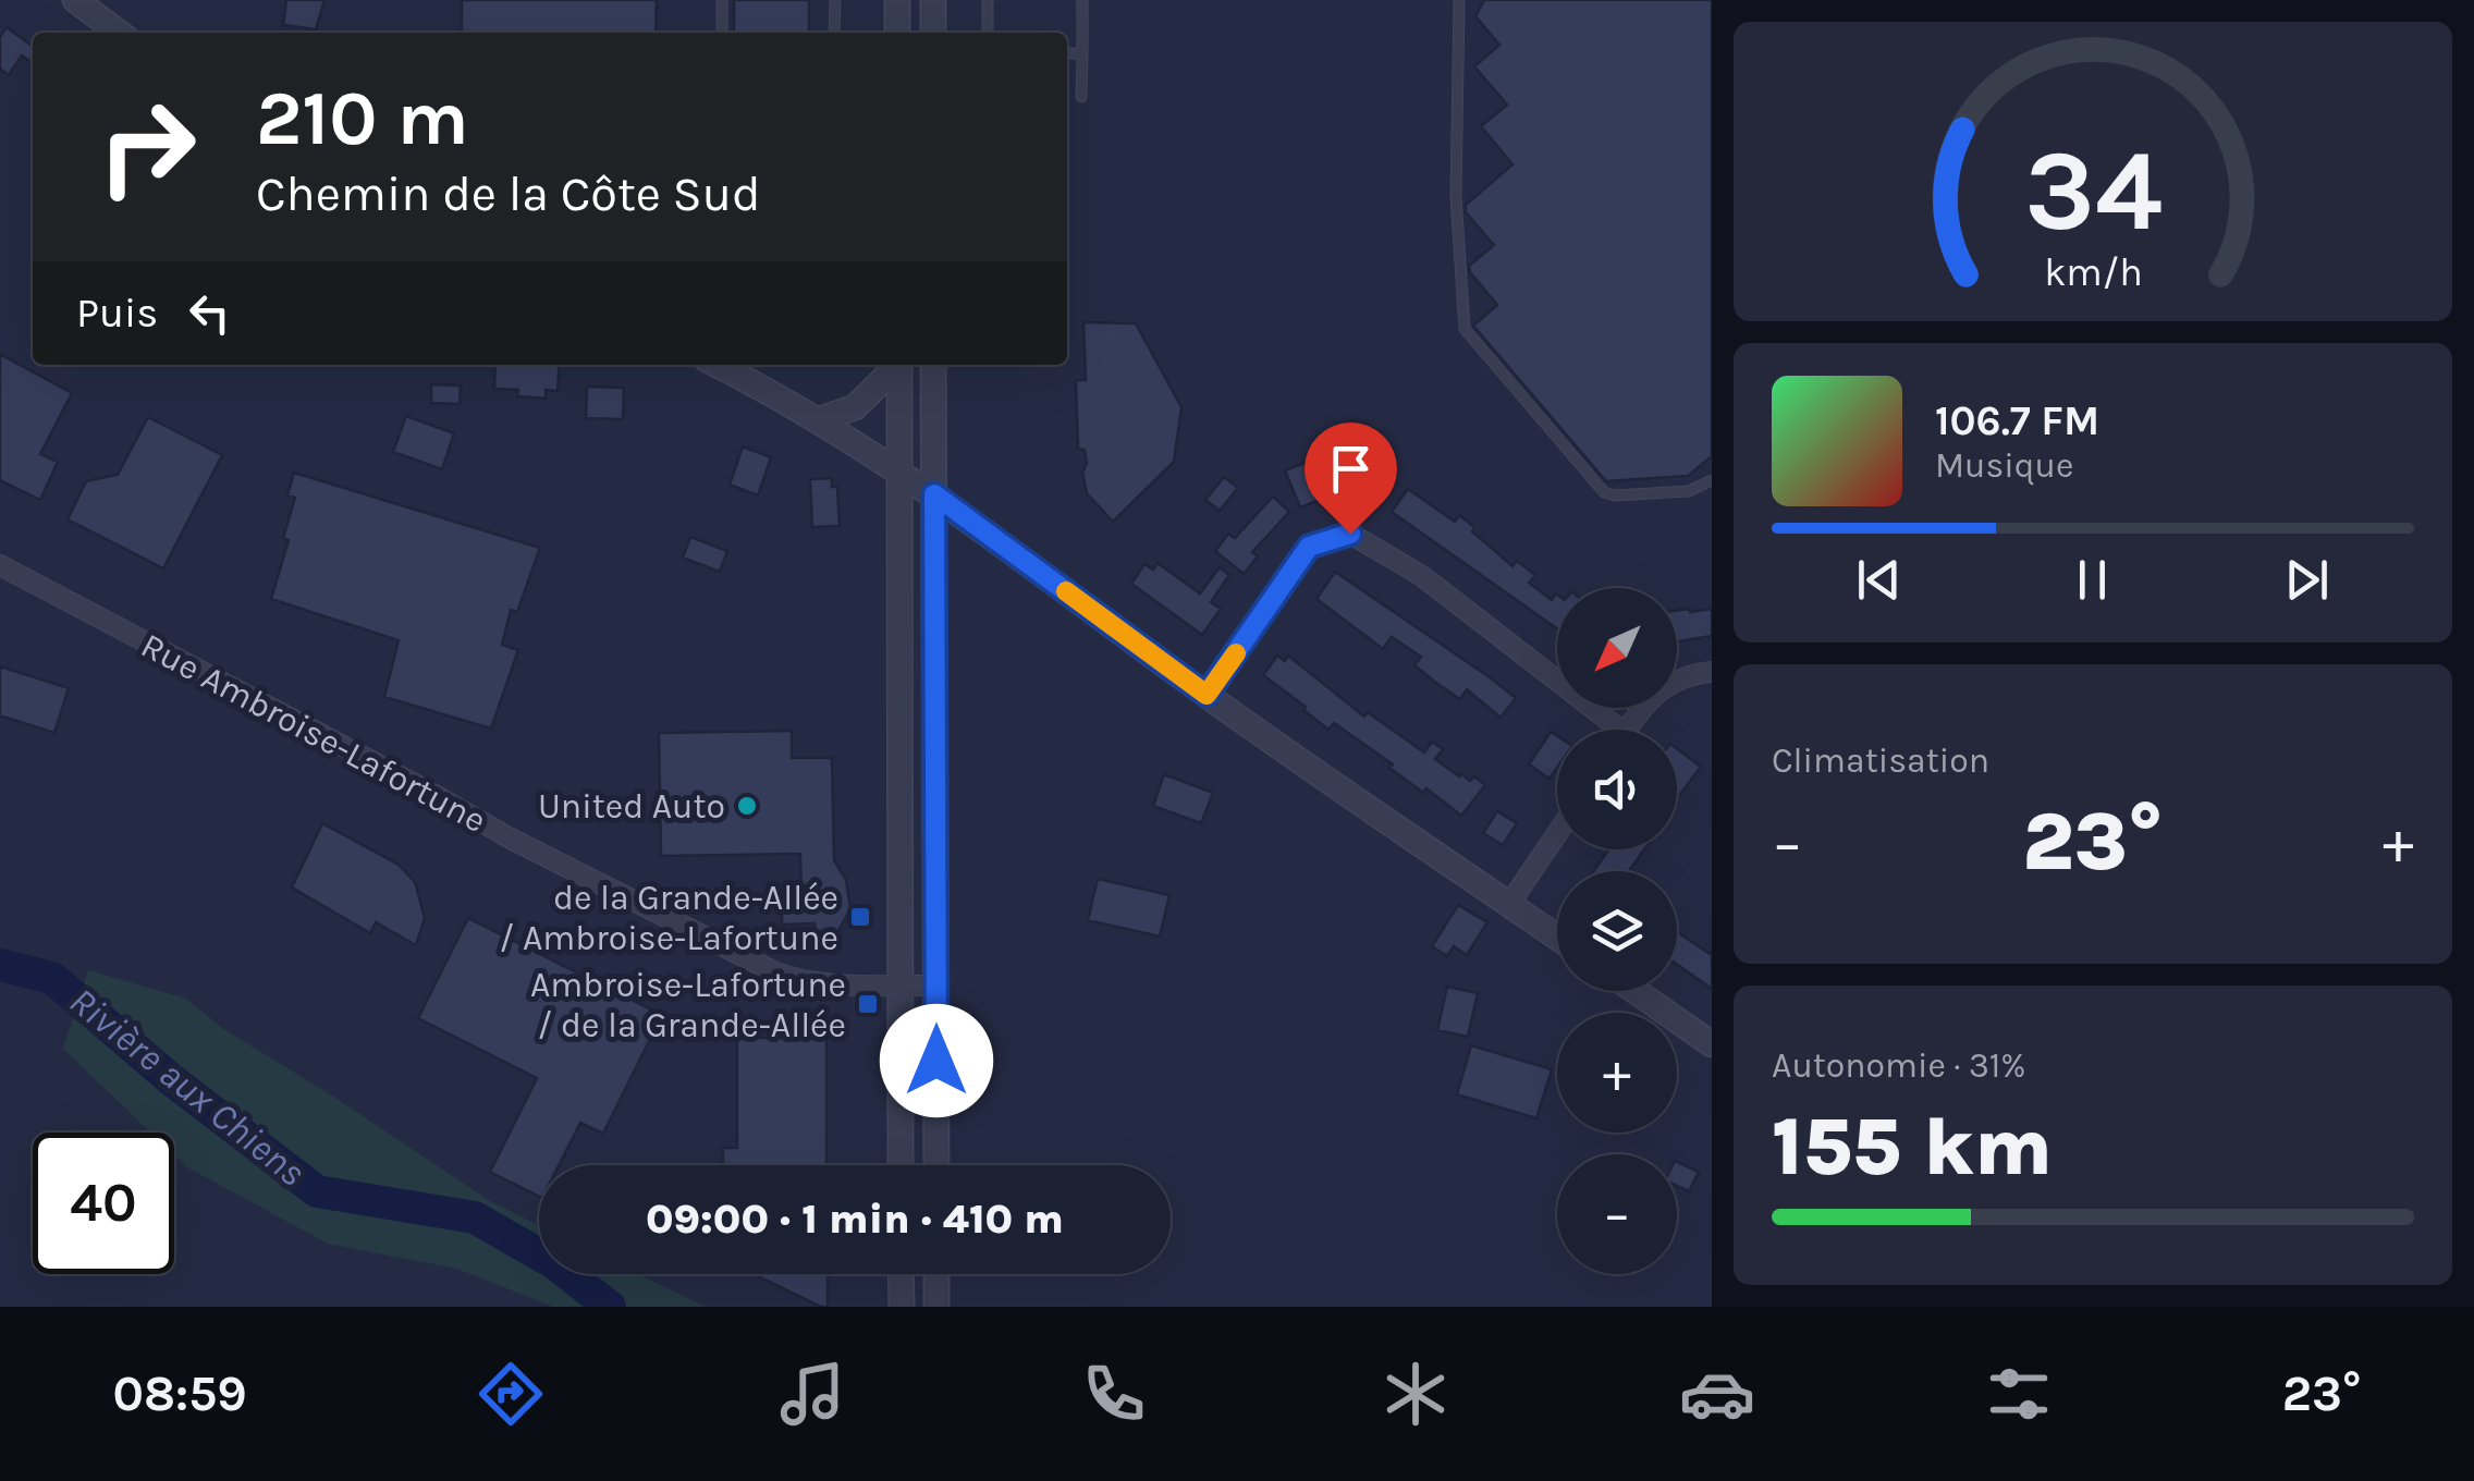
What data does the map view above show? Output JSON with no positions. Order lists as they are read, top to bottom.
{
  "streets": {
    "street": ["Rue Ambroise-Lafortune"]
  },
  "water": ["Rivière aux Chiens"],
  "places": {
    "other": ["United Auto"],
    "transit": ["de la Grande-Allée / Ambroise-Lafortune", "Ambroise-Lafortune / de la Grande-Allée"]
  },
  "north": "bottom left",
  "page": {
    "turn": ["210 m", "Chemin de la Côte Sud"],
    "then": "Puis",
    "song": ["106.7 FM", "Musique"],
    "map_buttons": ["+", "−"],
    "tile": [
      "Climatisation",
      ["Autonomie · 31%", "155 km"]
    ],
    "heat": ["−", "23°", "+"],
    "limit": "40",
    "trip": "09:00 · 1 min · 410 m",
    "tabs": ["08:59", "23°"],
    "gauge": ["34", "km/h"]
  }
}
